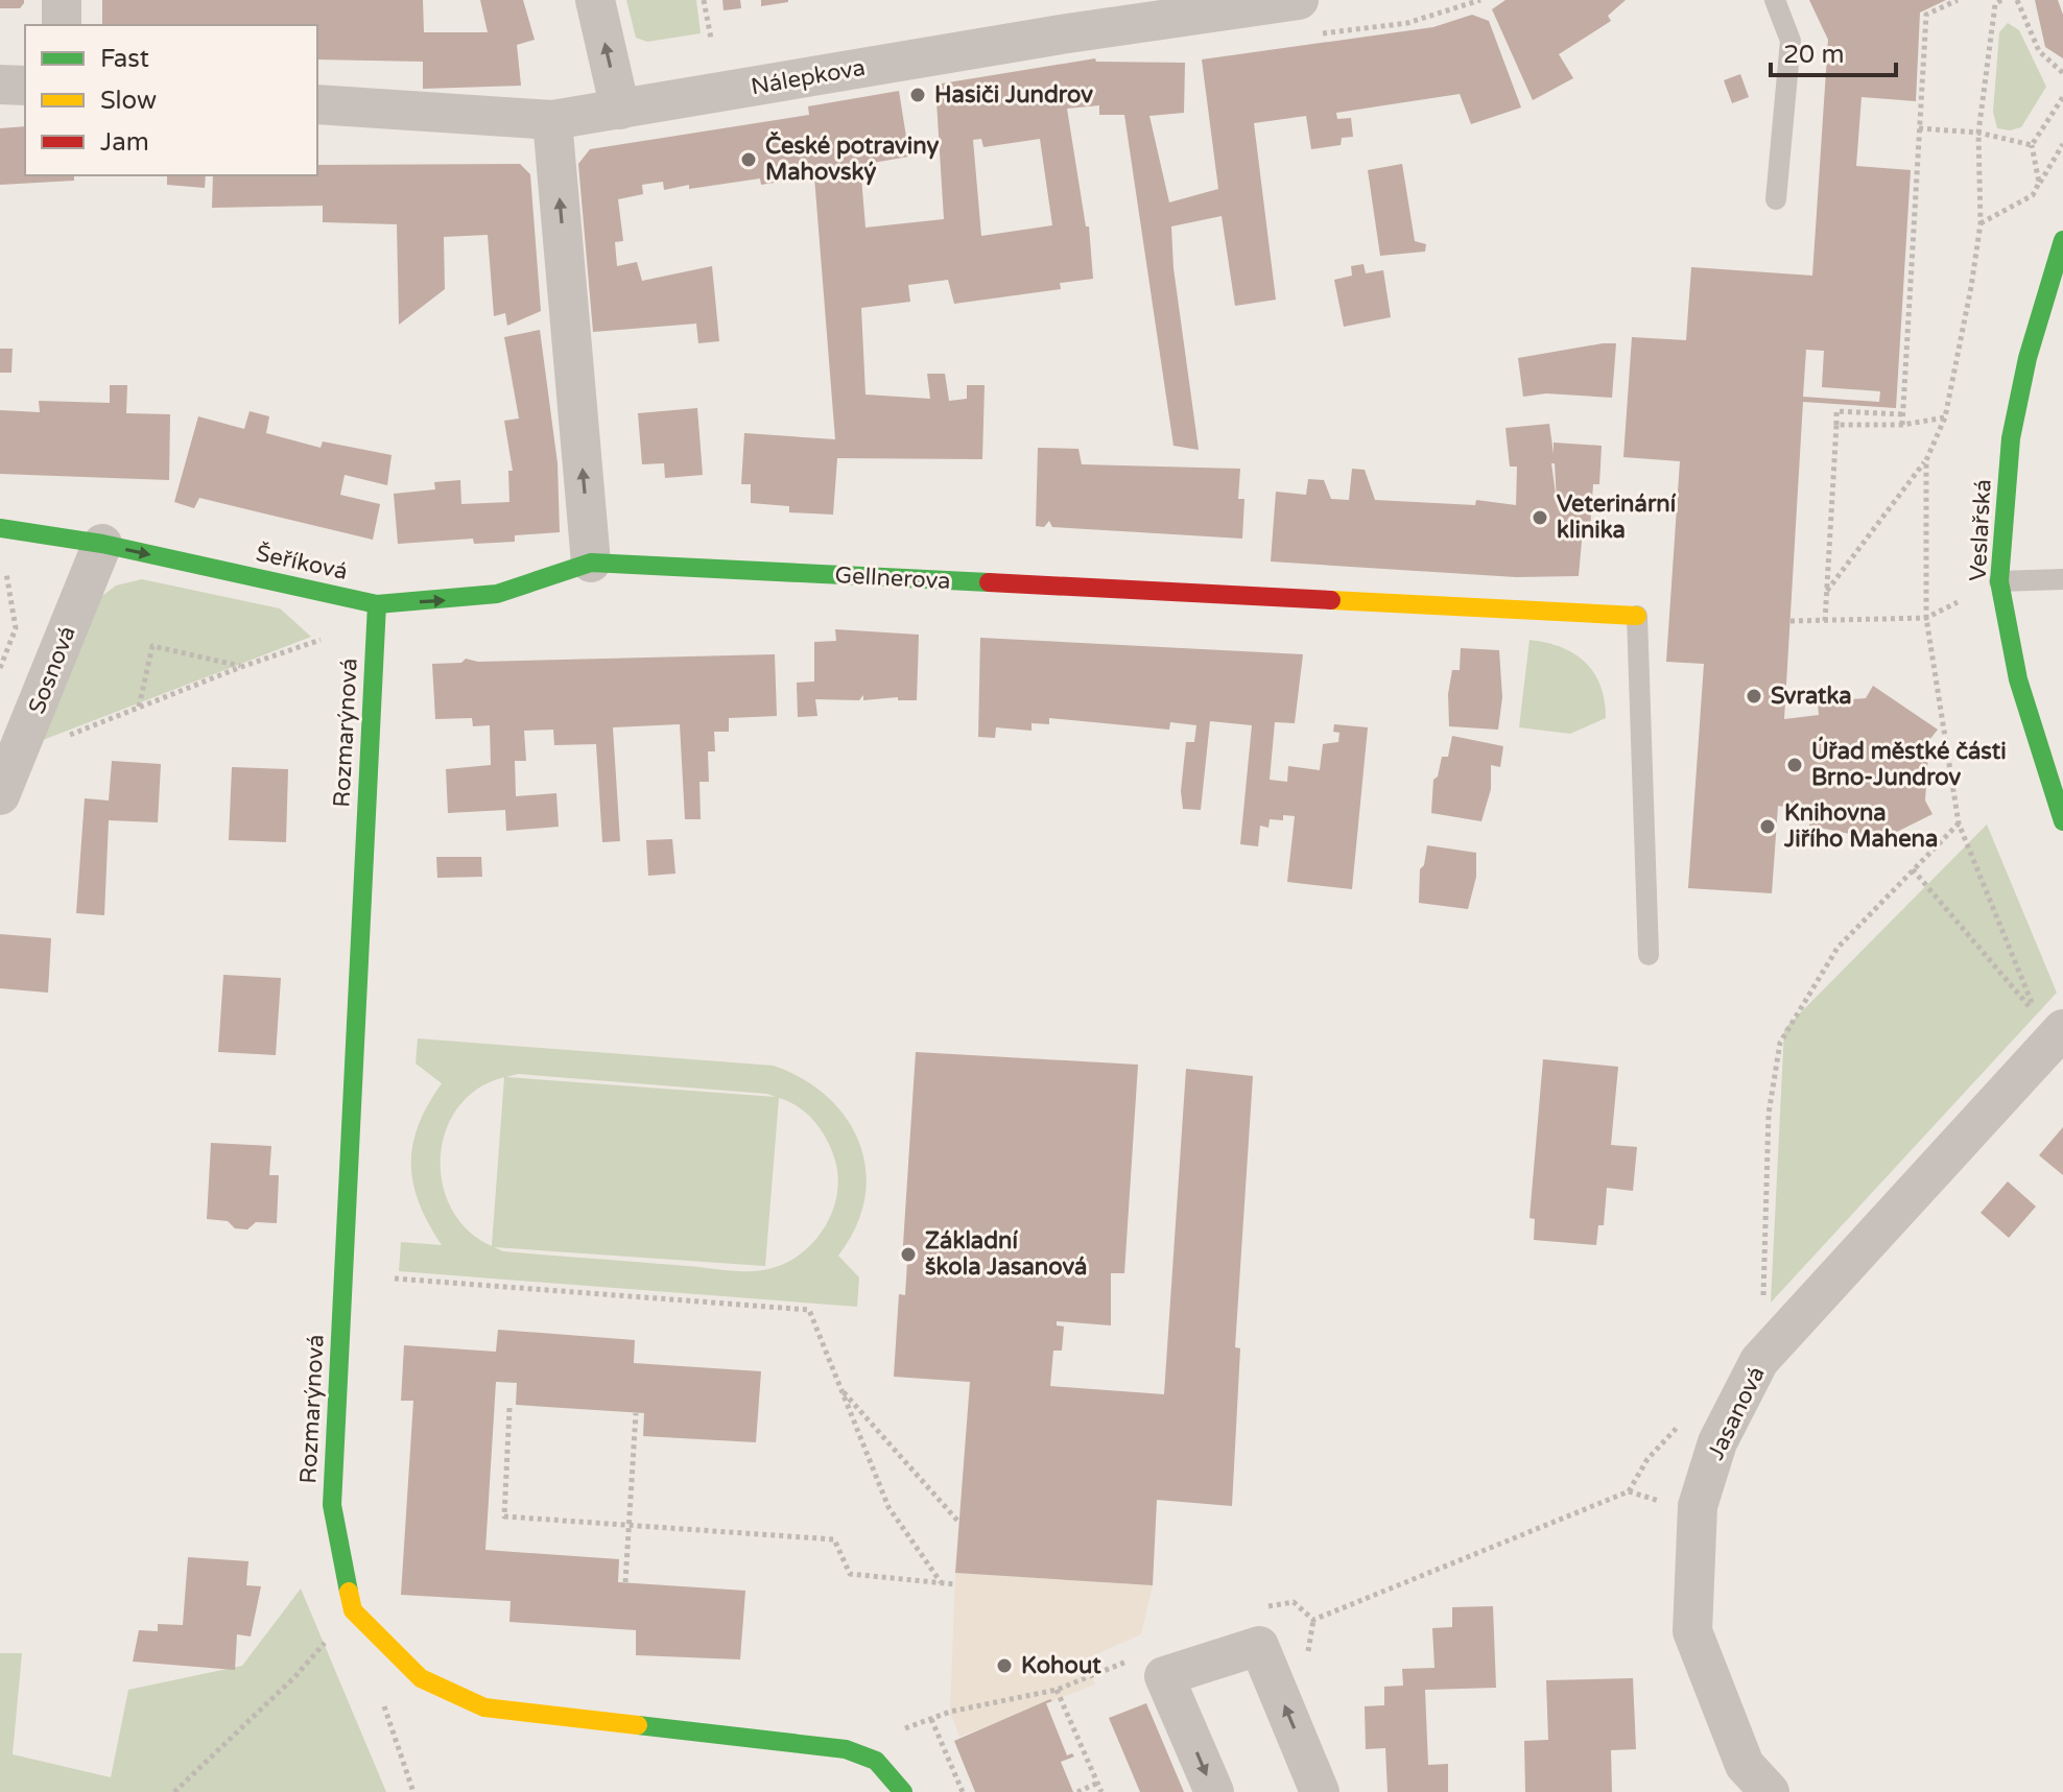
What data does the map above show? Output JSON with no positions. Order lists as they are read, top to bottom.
{
  "streets": {
    "street": [
      "Nálepkova",
      "Veslařská",
      "Šeříková",
      "Gellnerova",
      "Sosnová",
      "Rozmarýnová",
      "Jasanová"
    ]
  },
  "crossings": [
    ["Šeříková", "Gellnerova"],
    ["Šeříková", "Sosnová"],
    ["Šeříková", "Rozmarýnová"]
  ],
  "one_way": ["Šeříková"],
  "places": [
    "Hasiči Jundrov",
    "České potraviny Mahovský",
    "Veterinární klinika",
    "Svratka",
    "Úřad městké části Brno-Jundrov",
    "Knihovna Jiřího Mahena",
    "Základní škola Jasanová",
    "Kohout"
  ],
  "legend": ["Fast", "Slow", "Jam"],
  "scale_bar": "20 m"
}
